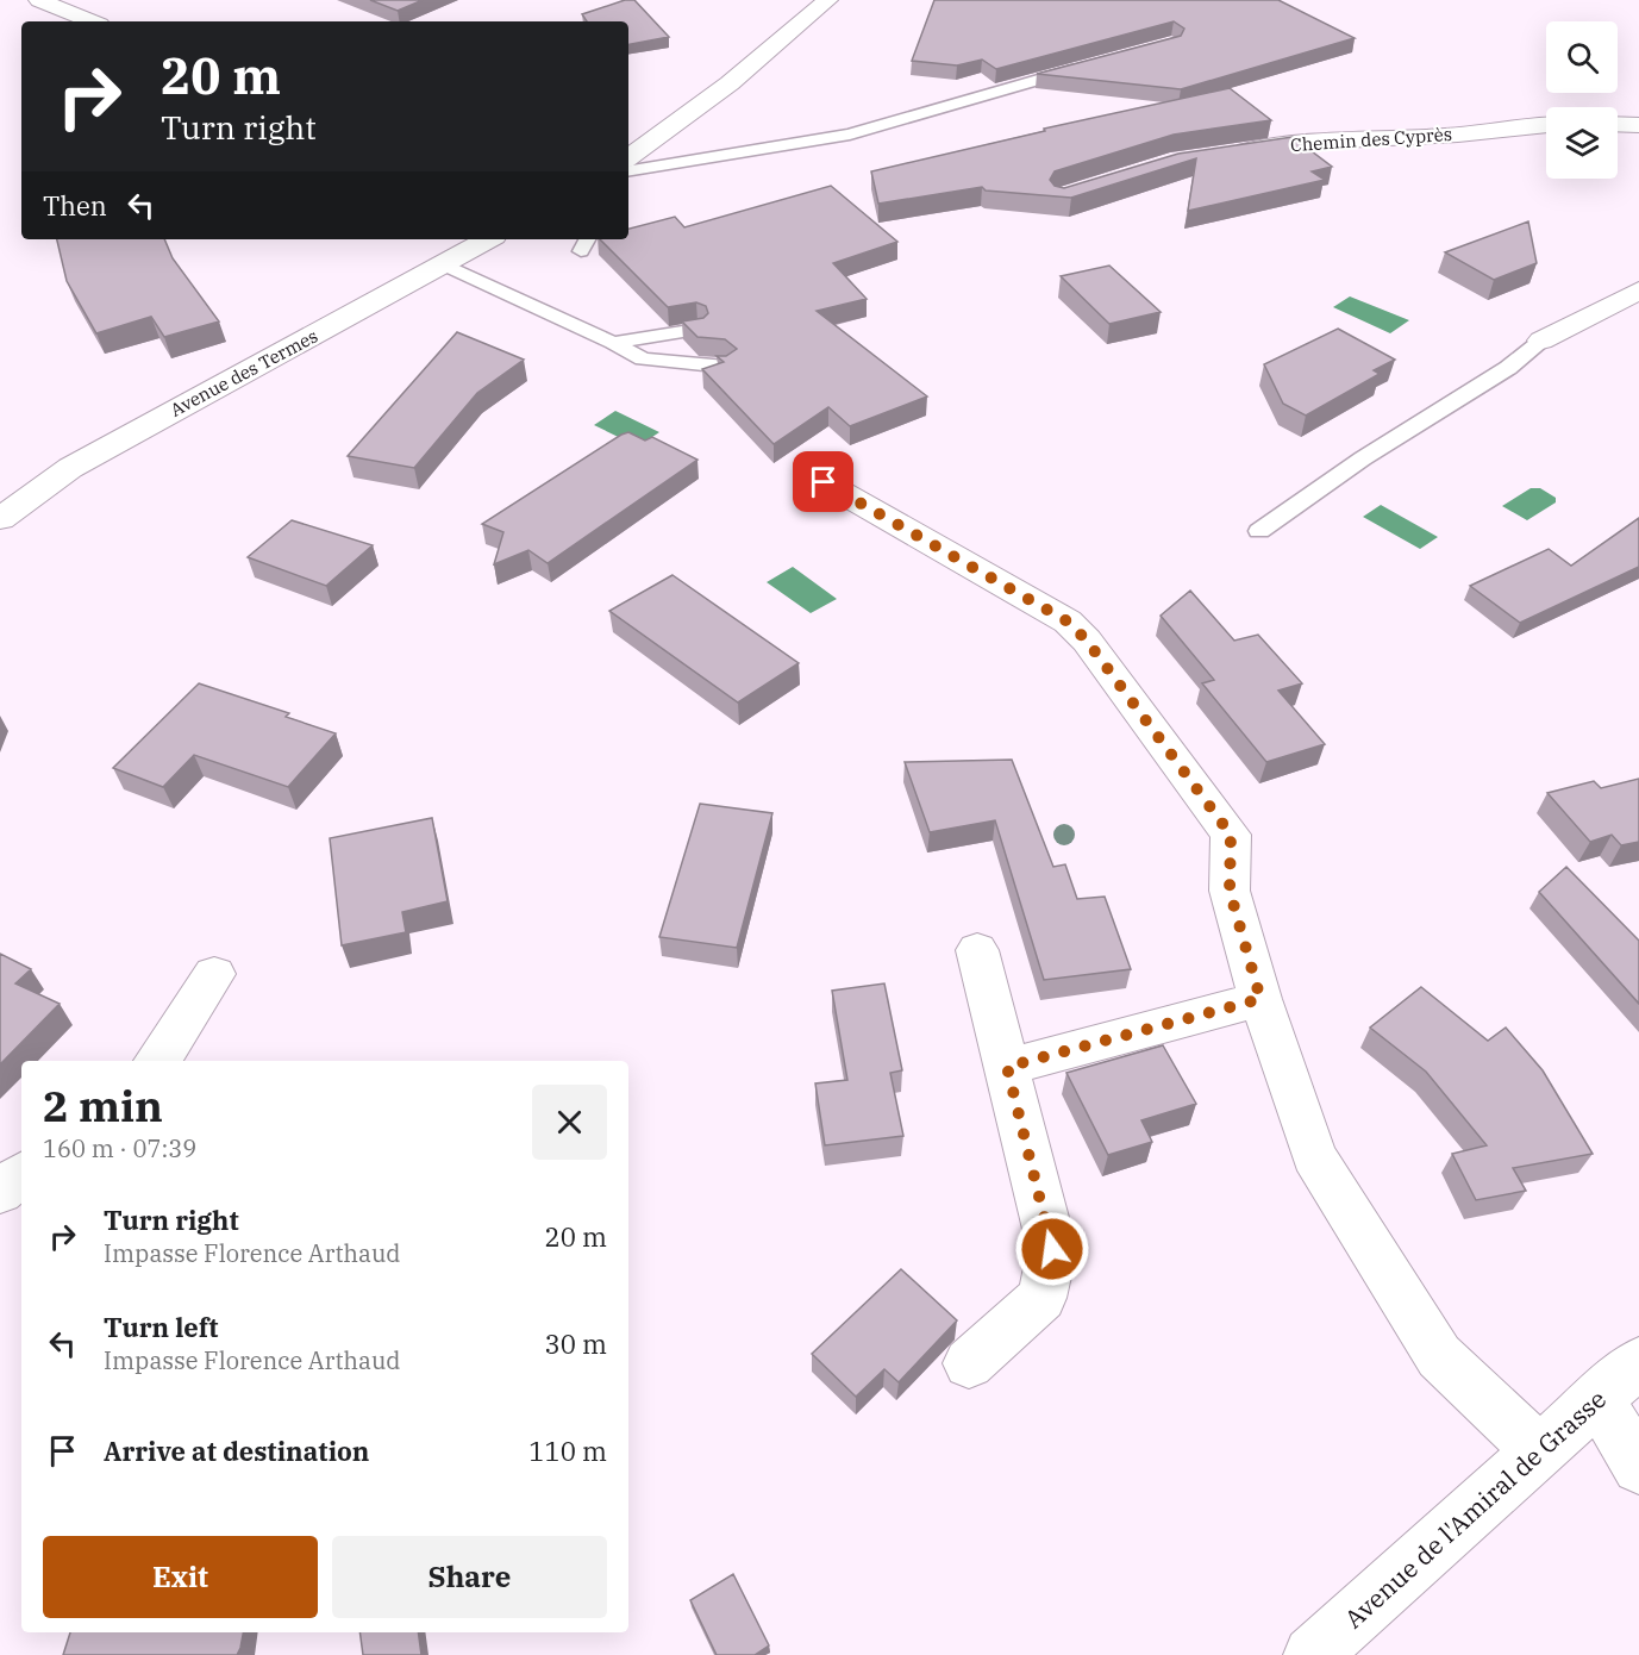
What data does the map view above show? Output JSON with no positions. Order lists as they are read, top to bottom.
{
  "streets": {
    "street": ["Chemin des Cyprès", "Avenue des Termes", "Avenue de l'Amiral de Grasse"]
  },
  "page": {
    "turn": ["20 m", "Turn right"],
    "then": "Then",
    "heading": ["2 min", "160 m · 07:39"],
    "list": [
      {
        "name": "Turn right",
        "note": "Impasse Florence Arthaud",
        "value": "20 m"
      },
      {
        "name": "Turn left",
        "note": "Impasse Florence Arthaud",
        "value": "30 m"
      },
      {
        "name": "Arrive at destination",
        "value": "110 m"
      }
    ],
    "buttons": ["Exit", "Share"]
  }
}
